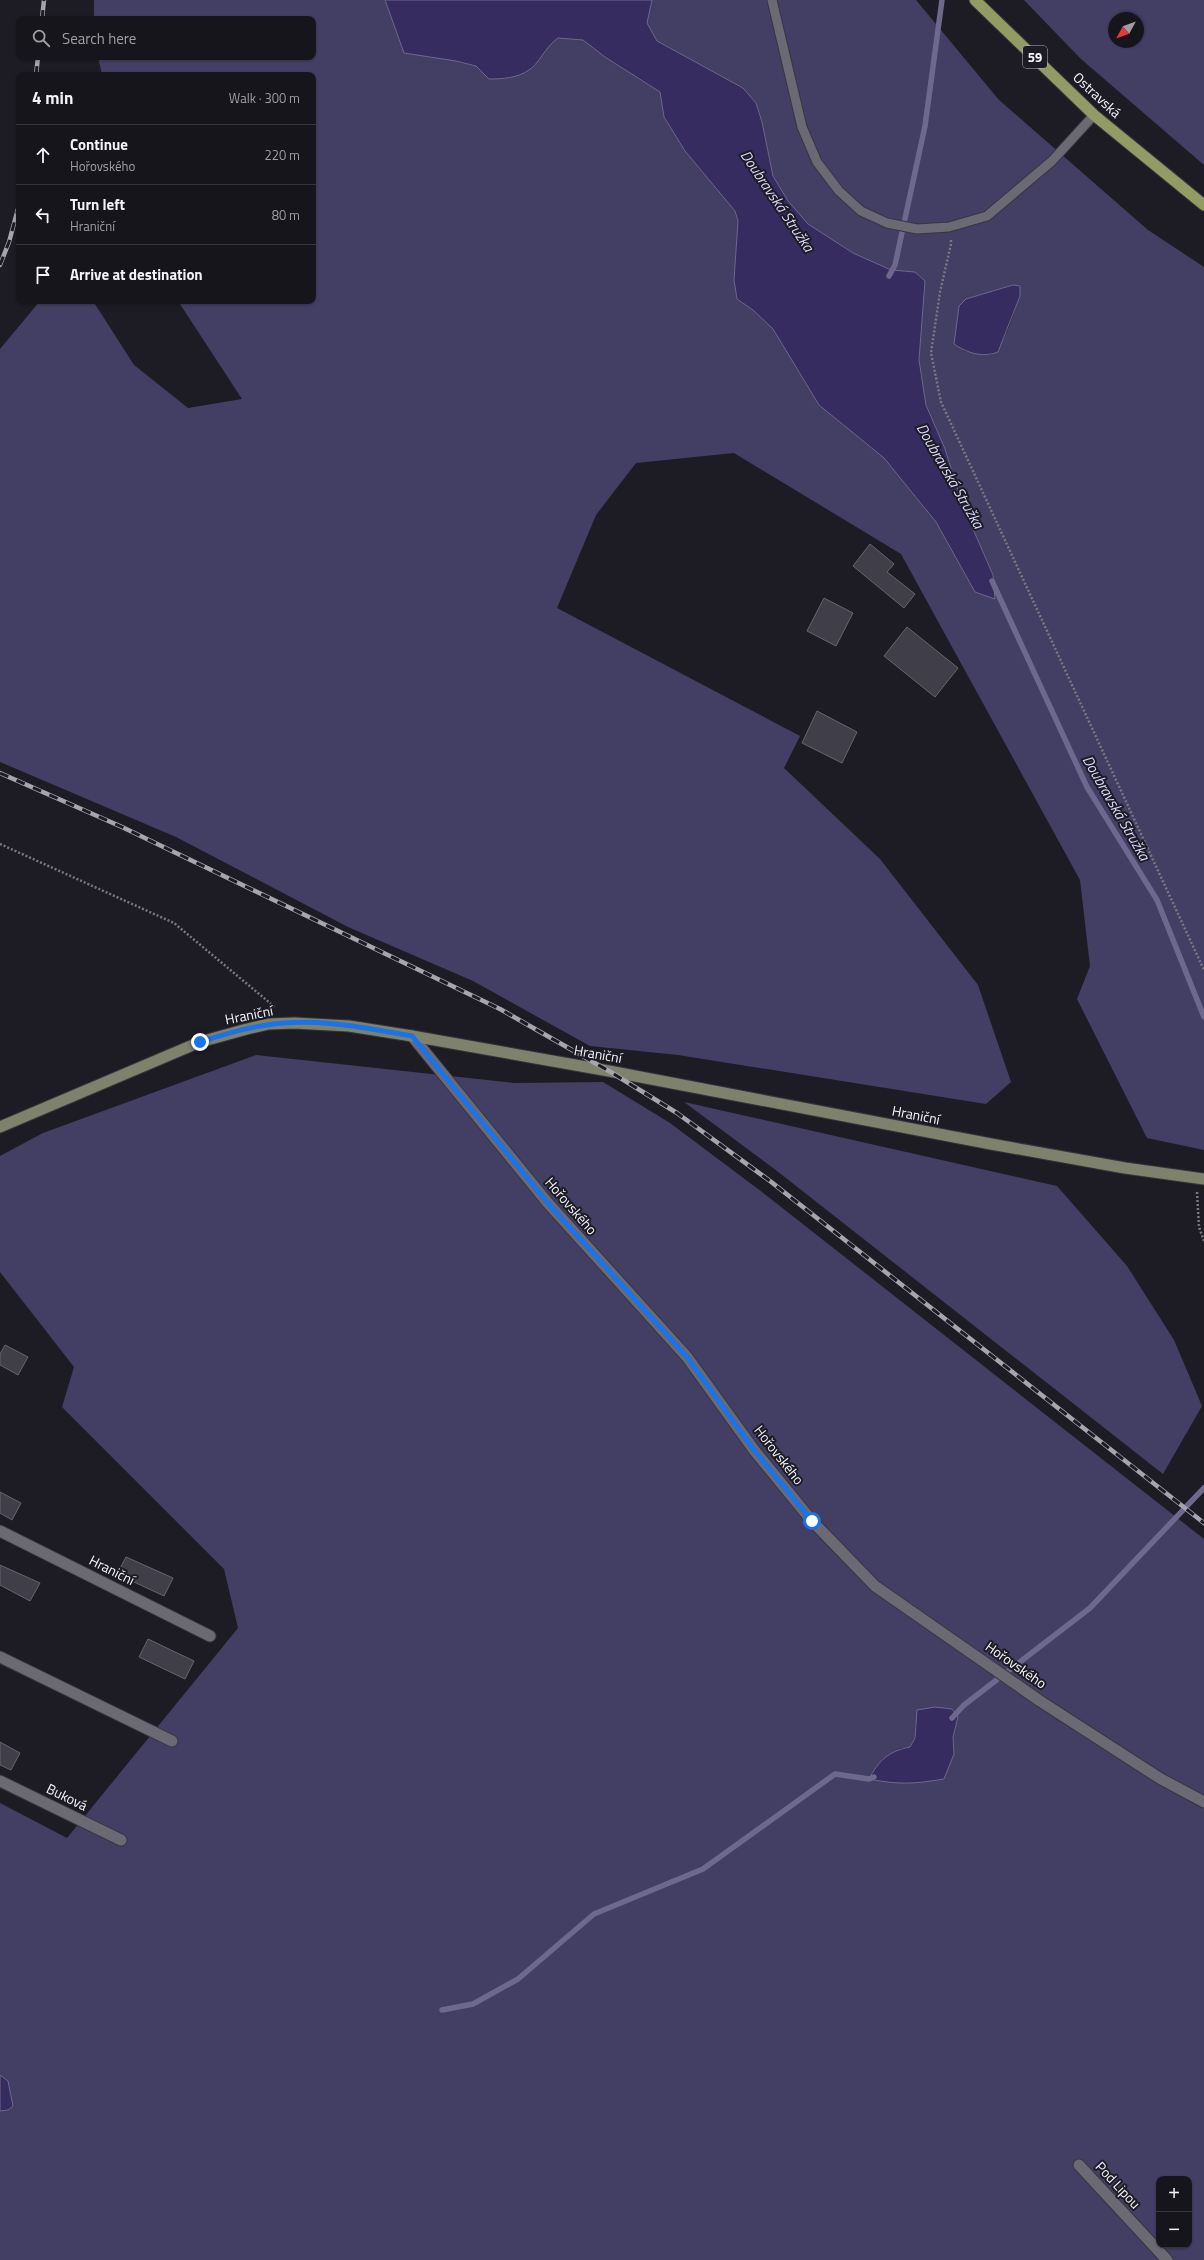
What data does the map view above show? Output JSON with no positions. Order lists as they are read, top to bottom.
{
  "streets": {
    "main road": ["59", "Ostravská", "Hraniční"],
    "street": ["Hořovského", "Buková", "Pod Lipou"]
  },
  "crossings": [
    ["Hraniční", "Hořovského"]
  ],
  "water": ["Doubravská Stružka"],
  "north": "bottom left",
  "page": {
    "search": "Search here",
    "heading": ["4 min", "Walk · 300 m"],
    "list": [
      ["Continue", "Hořovského", "220 m"],
      ["Turn left", "Hraniční", "80 m"],
      "Arrive at destination"
    ],
    "map_buttons": ["+", "−"]
  }
}
